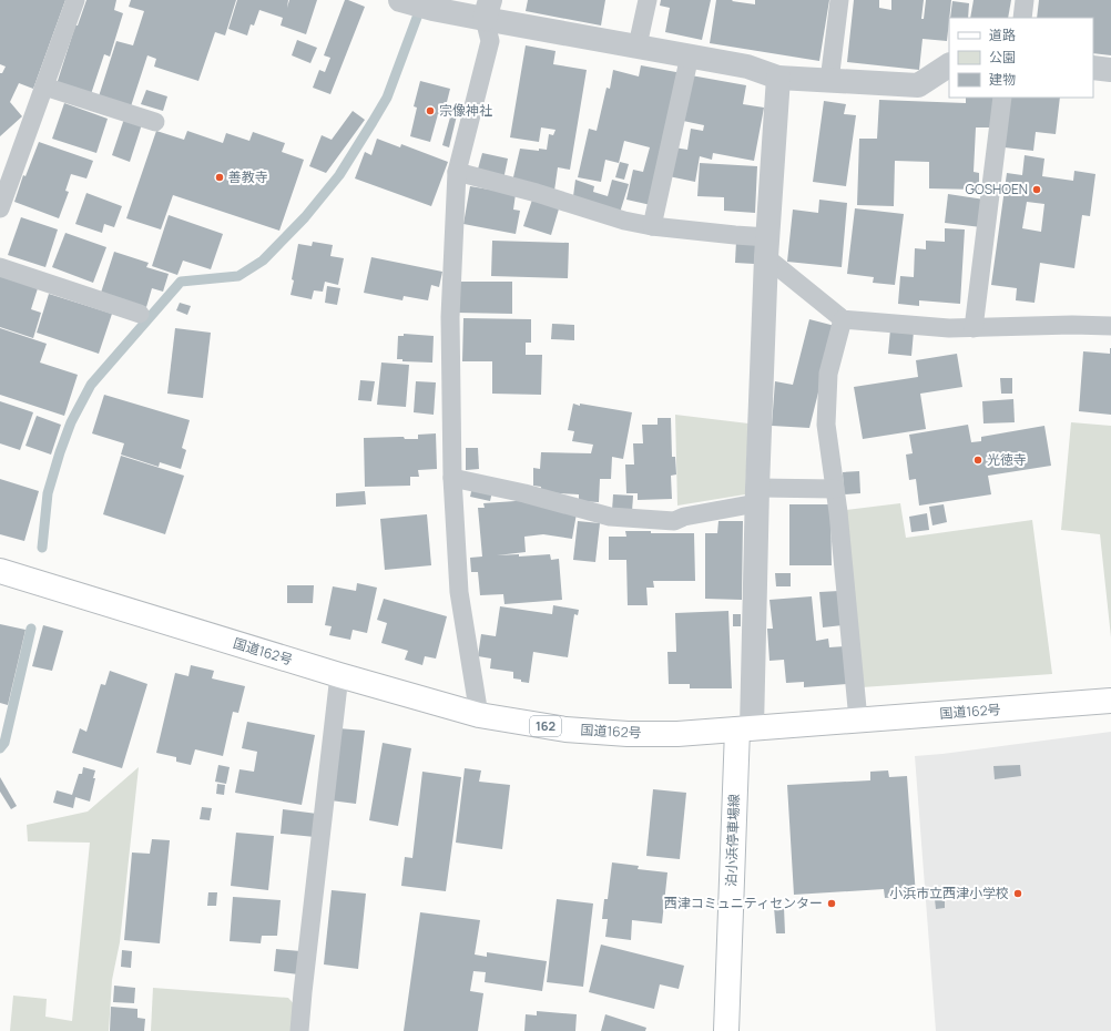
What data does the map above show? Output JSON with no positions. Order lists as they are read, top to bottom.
{
  "streets": {
    "main road": ["国道162号", "162", "泊小浜停車場線"]
  },
  "crossings": [
    ["国道162号", "泊小浜停車場線"]
  ],
  "places": [
    "宗像神社",
    "善教寺",
    "GOSHOEN",
    "光徳寺",
    "小浜市立西津小学校",
    "西津コミュニティセンター"
  ],
  "legend": ["道路", "公園", "建物"]
}
